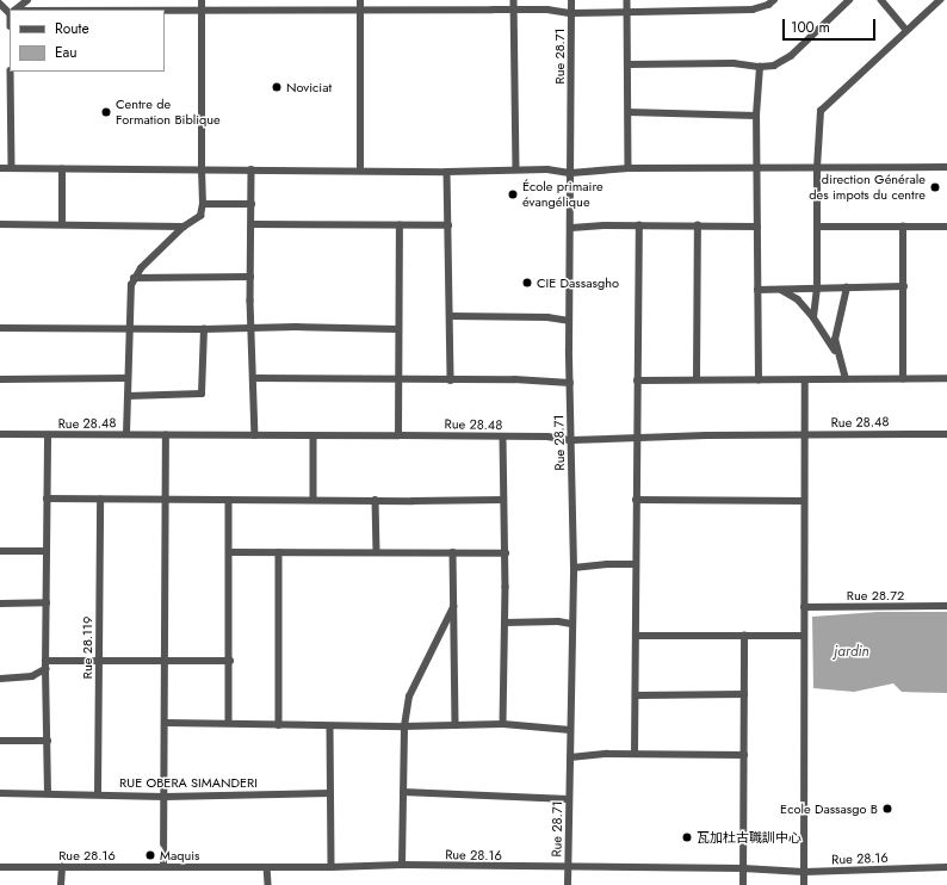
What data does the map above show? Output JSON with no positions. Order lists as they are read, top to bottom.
{
  "streets": {
    "street": [
      "Rue 28.71",
      "Rue 28.48",
      "Rue 28.72",
      "Rue 28.119",
      "RUE OBERA SIMANDERI",
      "Rue 28.16"
    ]
  },
  "crossings": [
    ["Rue 28.71", "Rue 28.48"],
    ["Rue 28.71", "Rue 28.16"],
    ["Rue 28.119", "RUE OBERA SIMANDERI"]
  ],
  "water": ["jardin"],
  "places": [
    "Noviciat",
    "Centre de Formation Biblique",
    "direction Générale des impots du centre",
    "École primaire évangélique",
    "CIE Dassasgho",
    "Ecole Dassasgo B",
    "瓦加杜古職訓中心",
    "Maquis"
  ],
  "legend": ["Route", "Eau"],
  "scale_bar": "100 m"
}
